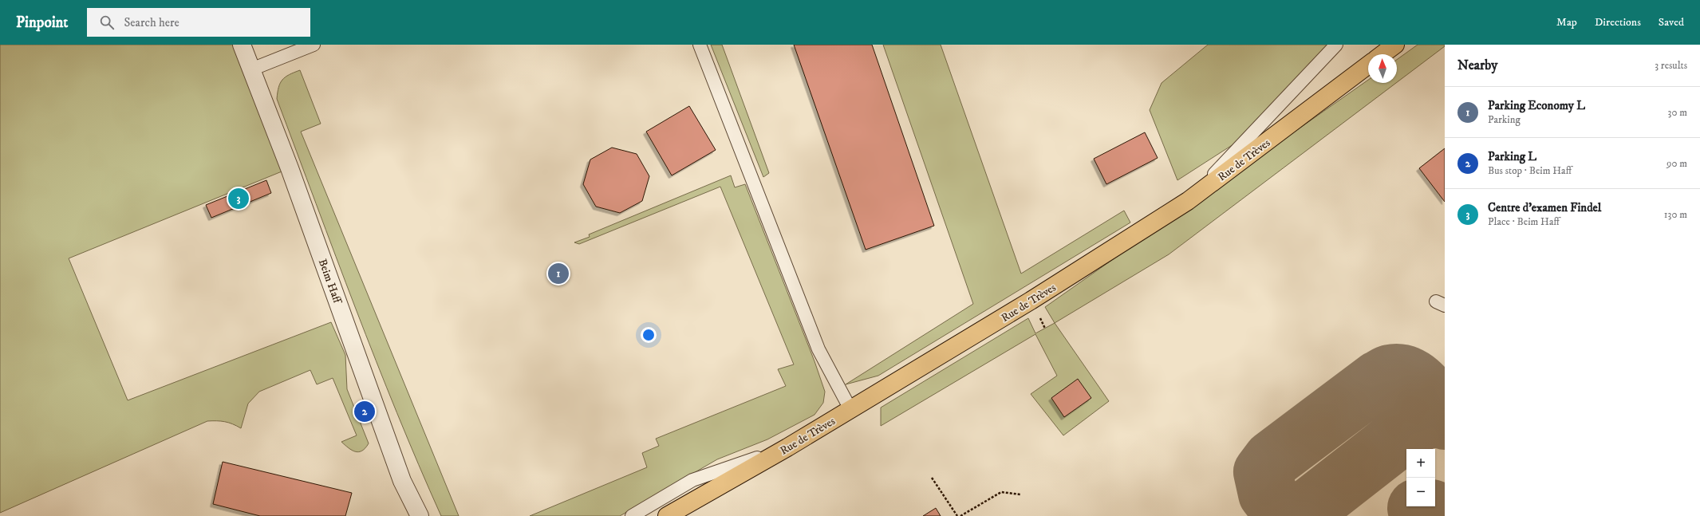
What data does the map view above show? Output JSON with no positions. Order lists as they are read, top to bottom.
{
  "streets": {
    "main road": ["Rue de Trèves"],
    "street": ["Beim Haff"]
  },
  "north": "top",
  "page": {
    "header": "Pinpoint",
    "search": "Search here",
    "nav": ["Map", "Directions", "Saved"],
    "heading": ["Nearby", "3 results"],
    "list": [
      {
        "mark": "1",
        "name": "Parking Economy L",
        "note": "Parking",
        "value": "30 m"
      },
      {
        "mark": "2",
        "name": "Parking L",
        "note": "Bus stop · Beim Haff",
        "value": "90 m"
      },
      {
        "mark": "3",
        "name": "Centre d'examen Findel",
        "note": "Place · Beim Haff",
        "value": "130 m"
      }
    ],
    "pins": ["3", "1", "2"],
    "map_buttons": ["+", "−"]
  }
}
